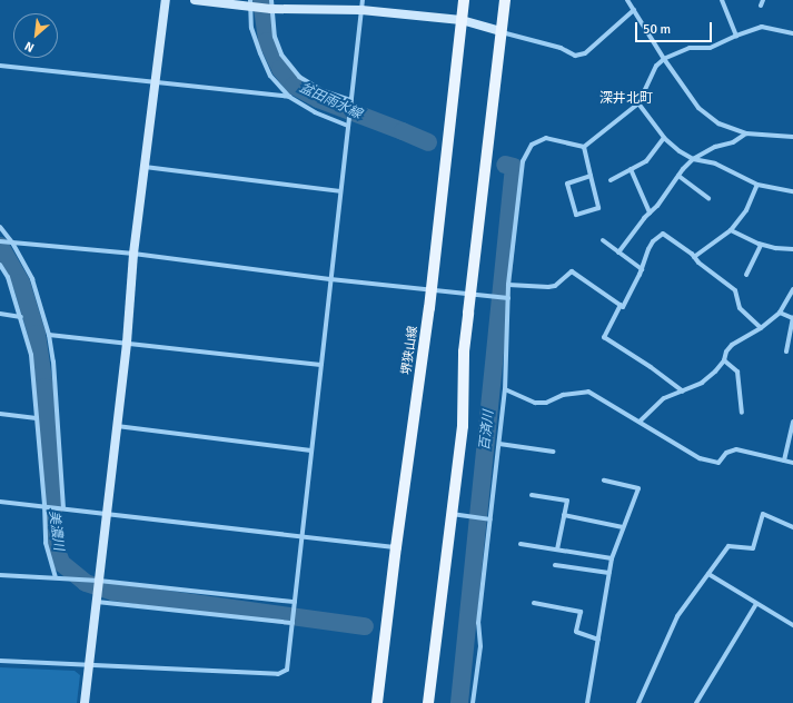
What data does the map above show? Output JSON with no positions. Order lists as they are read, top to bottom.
{
  "streets": {
    "main road": ["堺狭山線"]
  },
  "districts": ["深井北町"],
  "water": ["盆田雨水線", "百済川", "美濃川"],
  "scale_bar": "50 m",
  "north": "bottom left"
}
